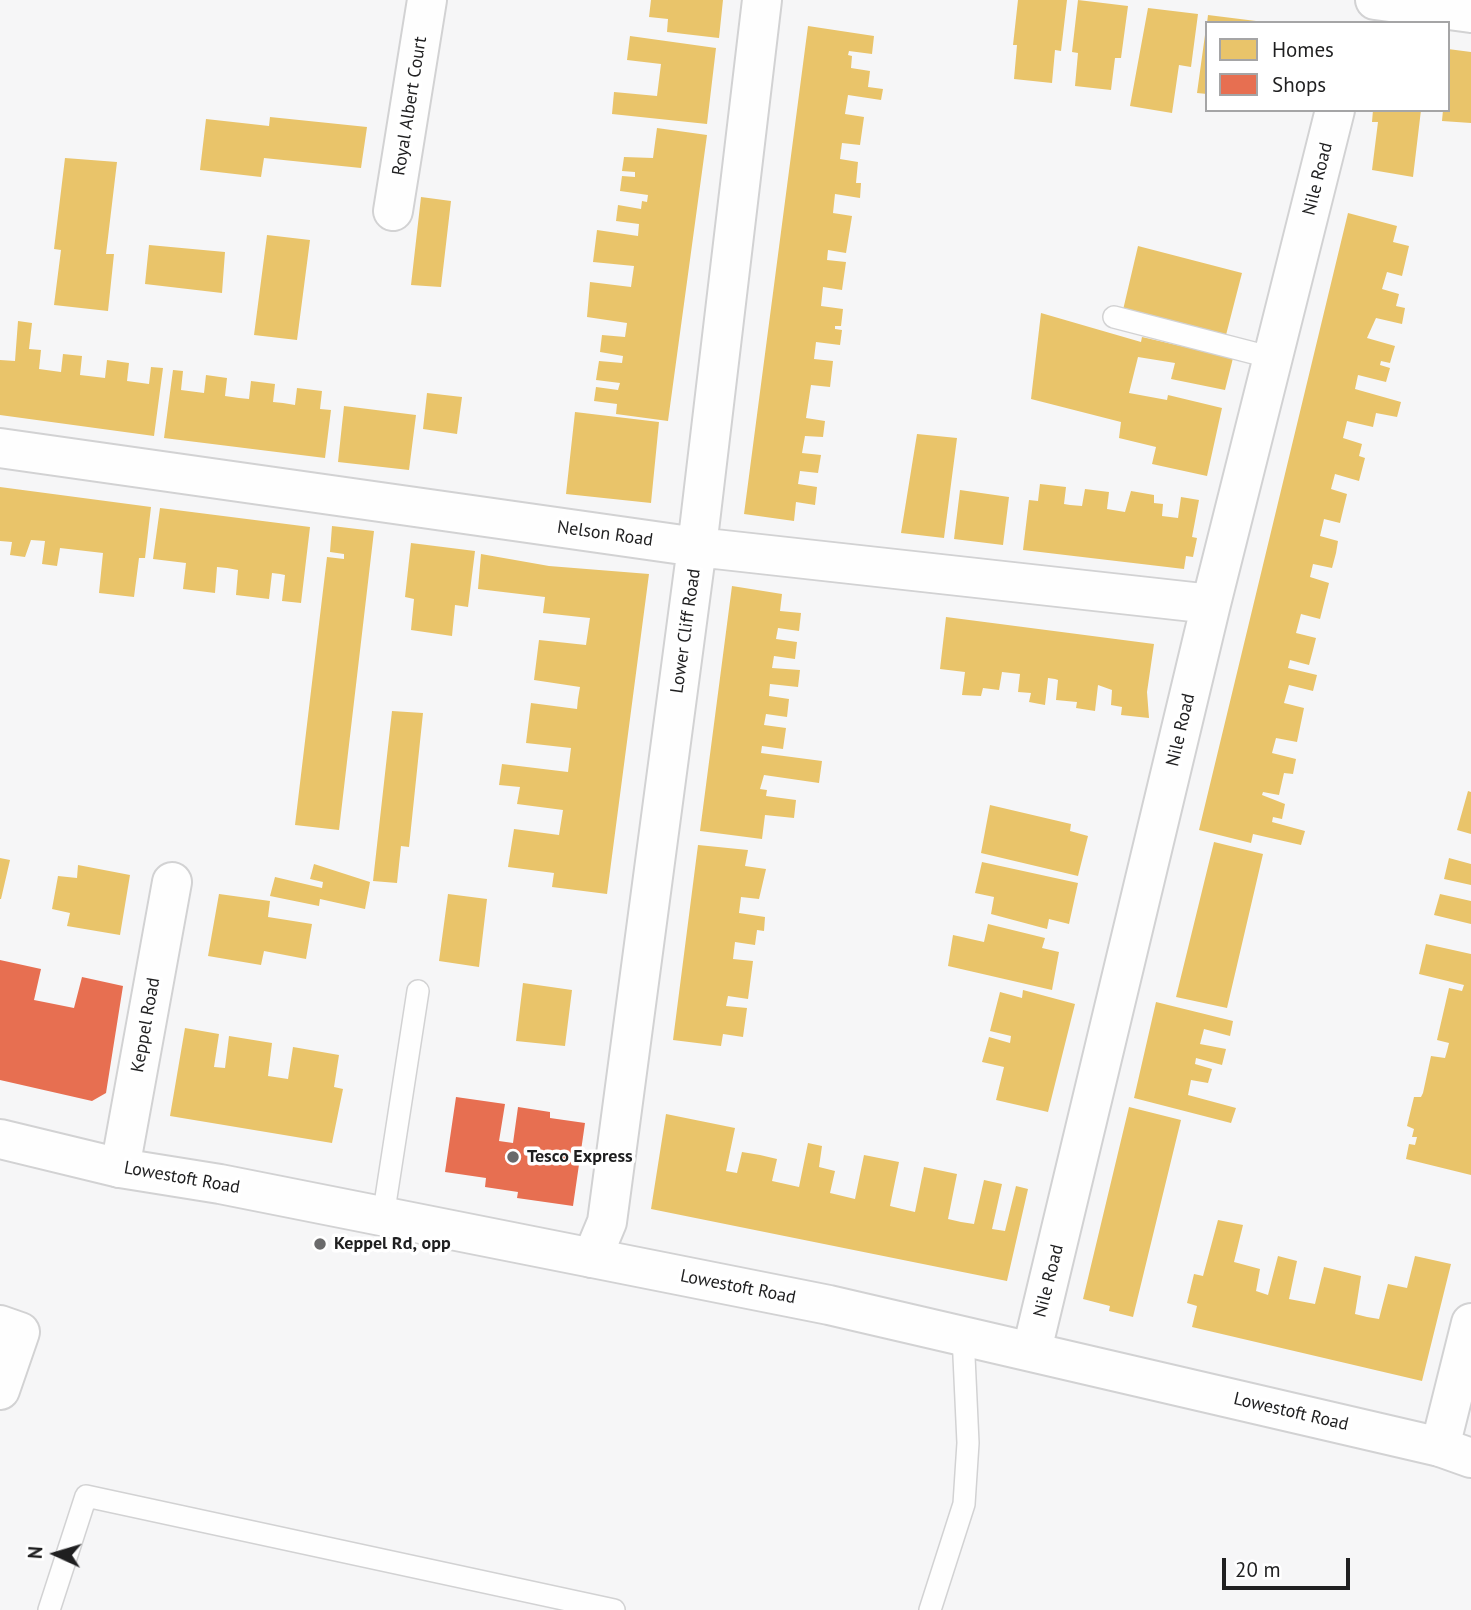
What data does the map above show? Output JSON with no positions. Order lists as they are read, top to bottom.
{
  "streets": {
    "street": [
      "Royal Albert Court",
      "Nile Road",
      "Nelson Road",
      "Lower Cliff Road",
      "Keppel Road",
      "Lowestoft Road"
    ]
  },
  "crossings": [
    ["Nile Road", "Nelson Road"],
    ["Nile Road", "Lowestoft Road"],
    ["Nelson Road", "Lower Cliff Road"],
    ["Lower Cliff Road", "Lowestoft Road"],
    ["Keppel Road", "Lowestoft Road"]
  ],
  "places": ["Tesco Express", "Keppel Rd, opp"],
  "legend": ["Homes", "Shops"],
  "scale_bar": "20 m",
  "north": "left"
}
